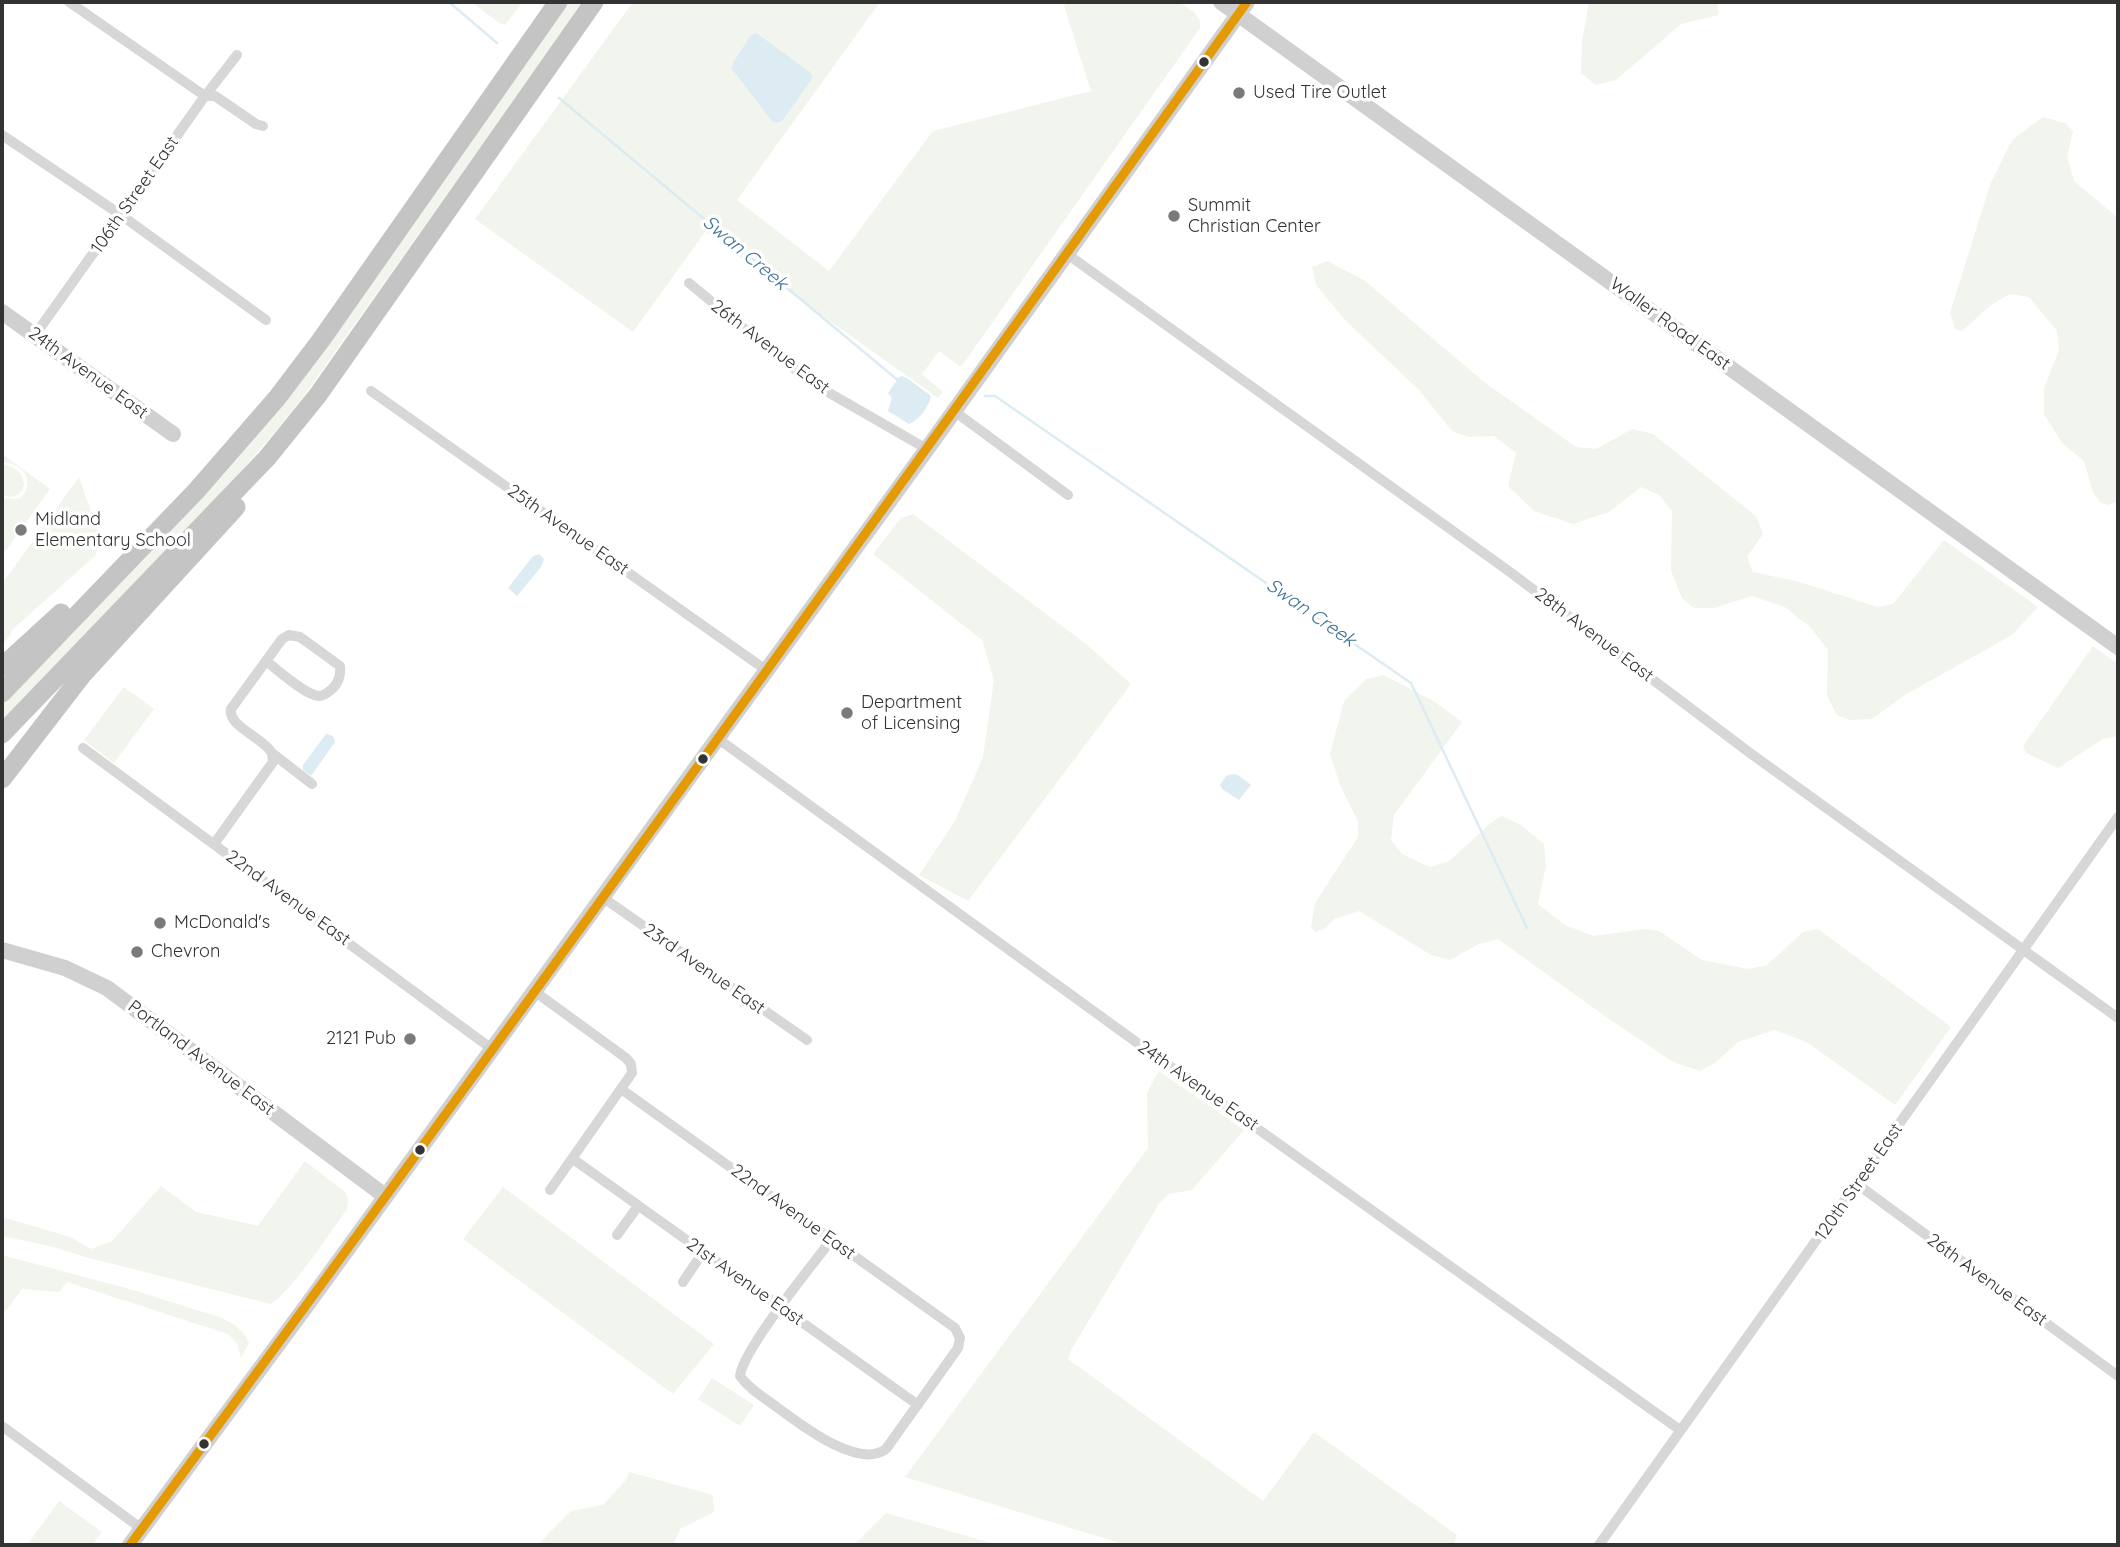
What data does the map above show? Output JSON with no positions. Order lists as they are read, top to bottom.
{
  "streets": {
    "main road": ["Waller Road East", "24th Avenue East", "Portland Avenue East"],
    "street": [
      "106th Street East",
      "26th Avenue East",
      "25th Avenue East",
      "28th Avenue East",
      "22nd Avenue East",
      "23rd Avenue East",
      "120th Street East",
      "21st Avenue East"
    ]
  },
  "crossings": [
    ["106th Street East", "24th Avenue East"],
    ["26th Avenue East", "120th Street East"],
    ["24th Avenue East", "120th Street East"],
    ["28th Avenue East", "120th Street East"],
    ["22nd Avenue East", "21st Avenue East"]
  ],
  "water": ["Swan Creek"],
  "places": [
    "Used Tire Outlet",
    "Summit Christian Center",
    "Midland Elementary School",
    "Department of Licensing",
    "McDonald's",
    "Chevron",
    "2121 Pub"
  ]
}
